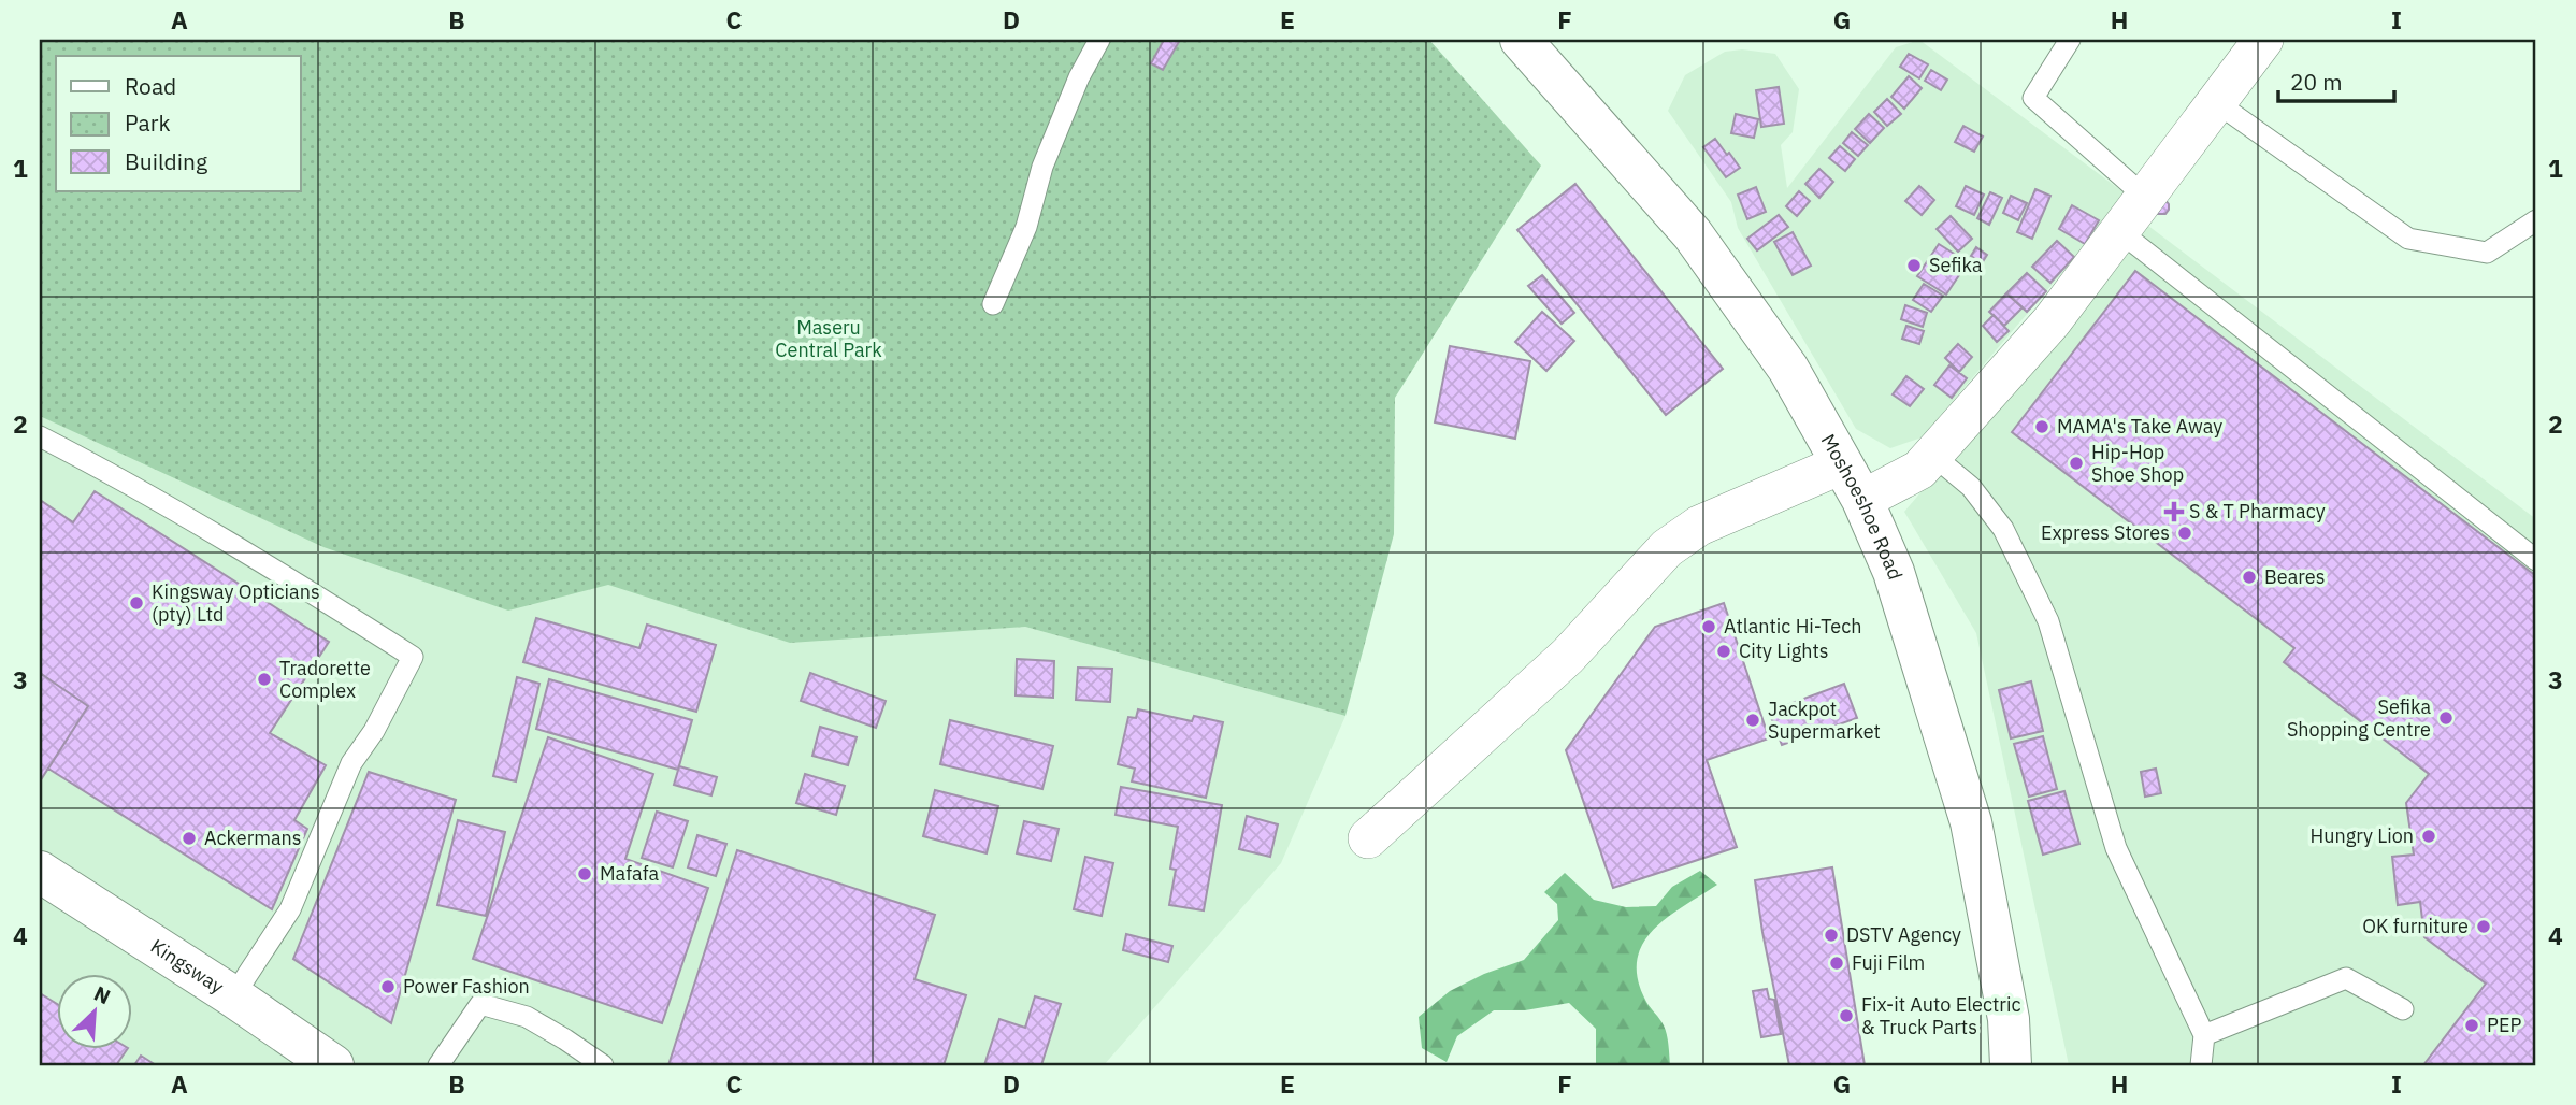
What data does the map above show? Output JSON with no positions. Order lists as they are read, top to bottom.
{
  "streets": {
    "main road": ["Moshoeshoe Road", "Kingsway"]
  },
  "parks": ["Maseru Central Park"],
  "places": {
    "other": [
      "Sefika",
      "MAMA's Take Away",
      "Hip-Hop Shoe Shop",
      "Express Stores",
      "Beares",
      "Kingsway Opticians (pty) Ltd",
      "Atlantic Hi-Tech",
      "City Lights",
      "Tradorette Complex",
      "Sefika Shopping Centre",
      "Jackpot Supermarket",
      "Hungry Lion",
      "Ackermans",
      "Mafafa",
      "OK furniture",
      "DSTV Agency",
      "Fuji Film",
      "Power Fashion",
      "Fix-it Auto Electric & Truck Parts",
      "PEP"
    ],
    "health": ["S & T Pharmacy"]
  },
  "legend": ["Road", "Park", "Building"],
  "scale_bar": "20 m",
  "north": "top right",
  "grid": {
    "columns": [
      "A",
      "B",
      "C",
      "D",
      "E",
      "F",
      "G",
      "H",
      "I"
    ],
    "rows": [
      "1",
      "2",
      "3",
      "4"
    ]
  }
}
